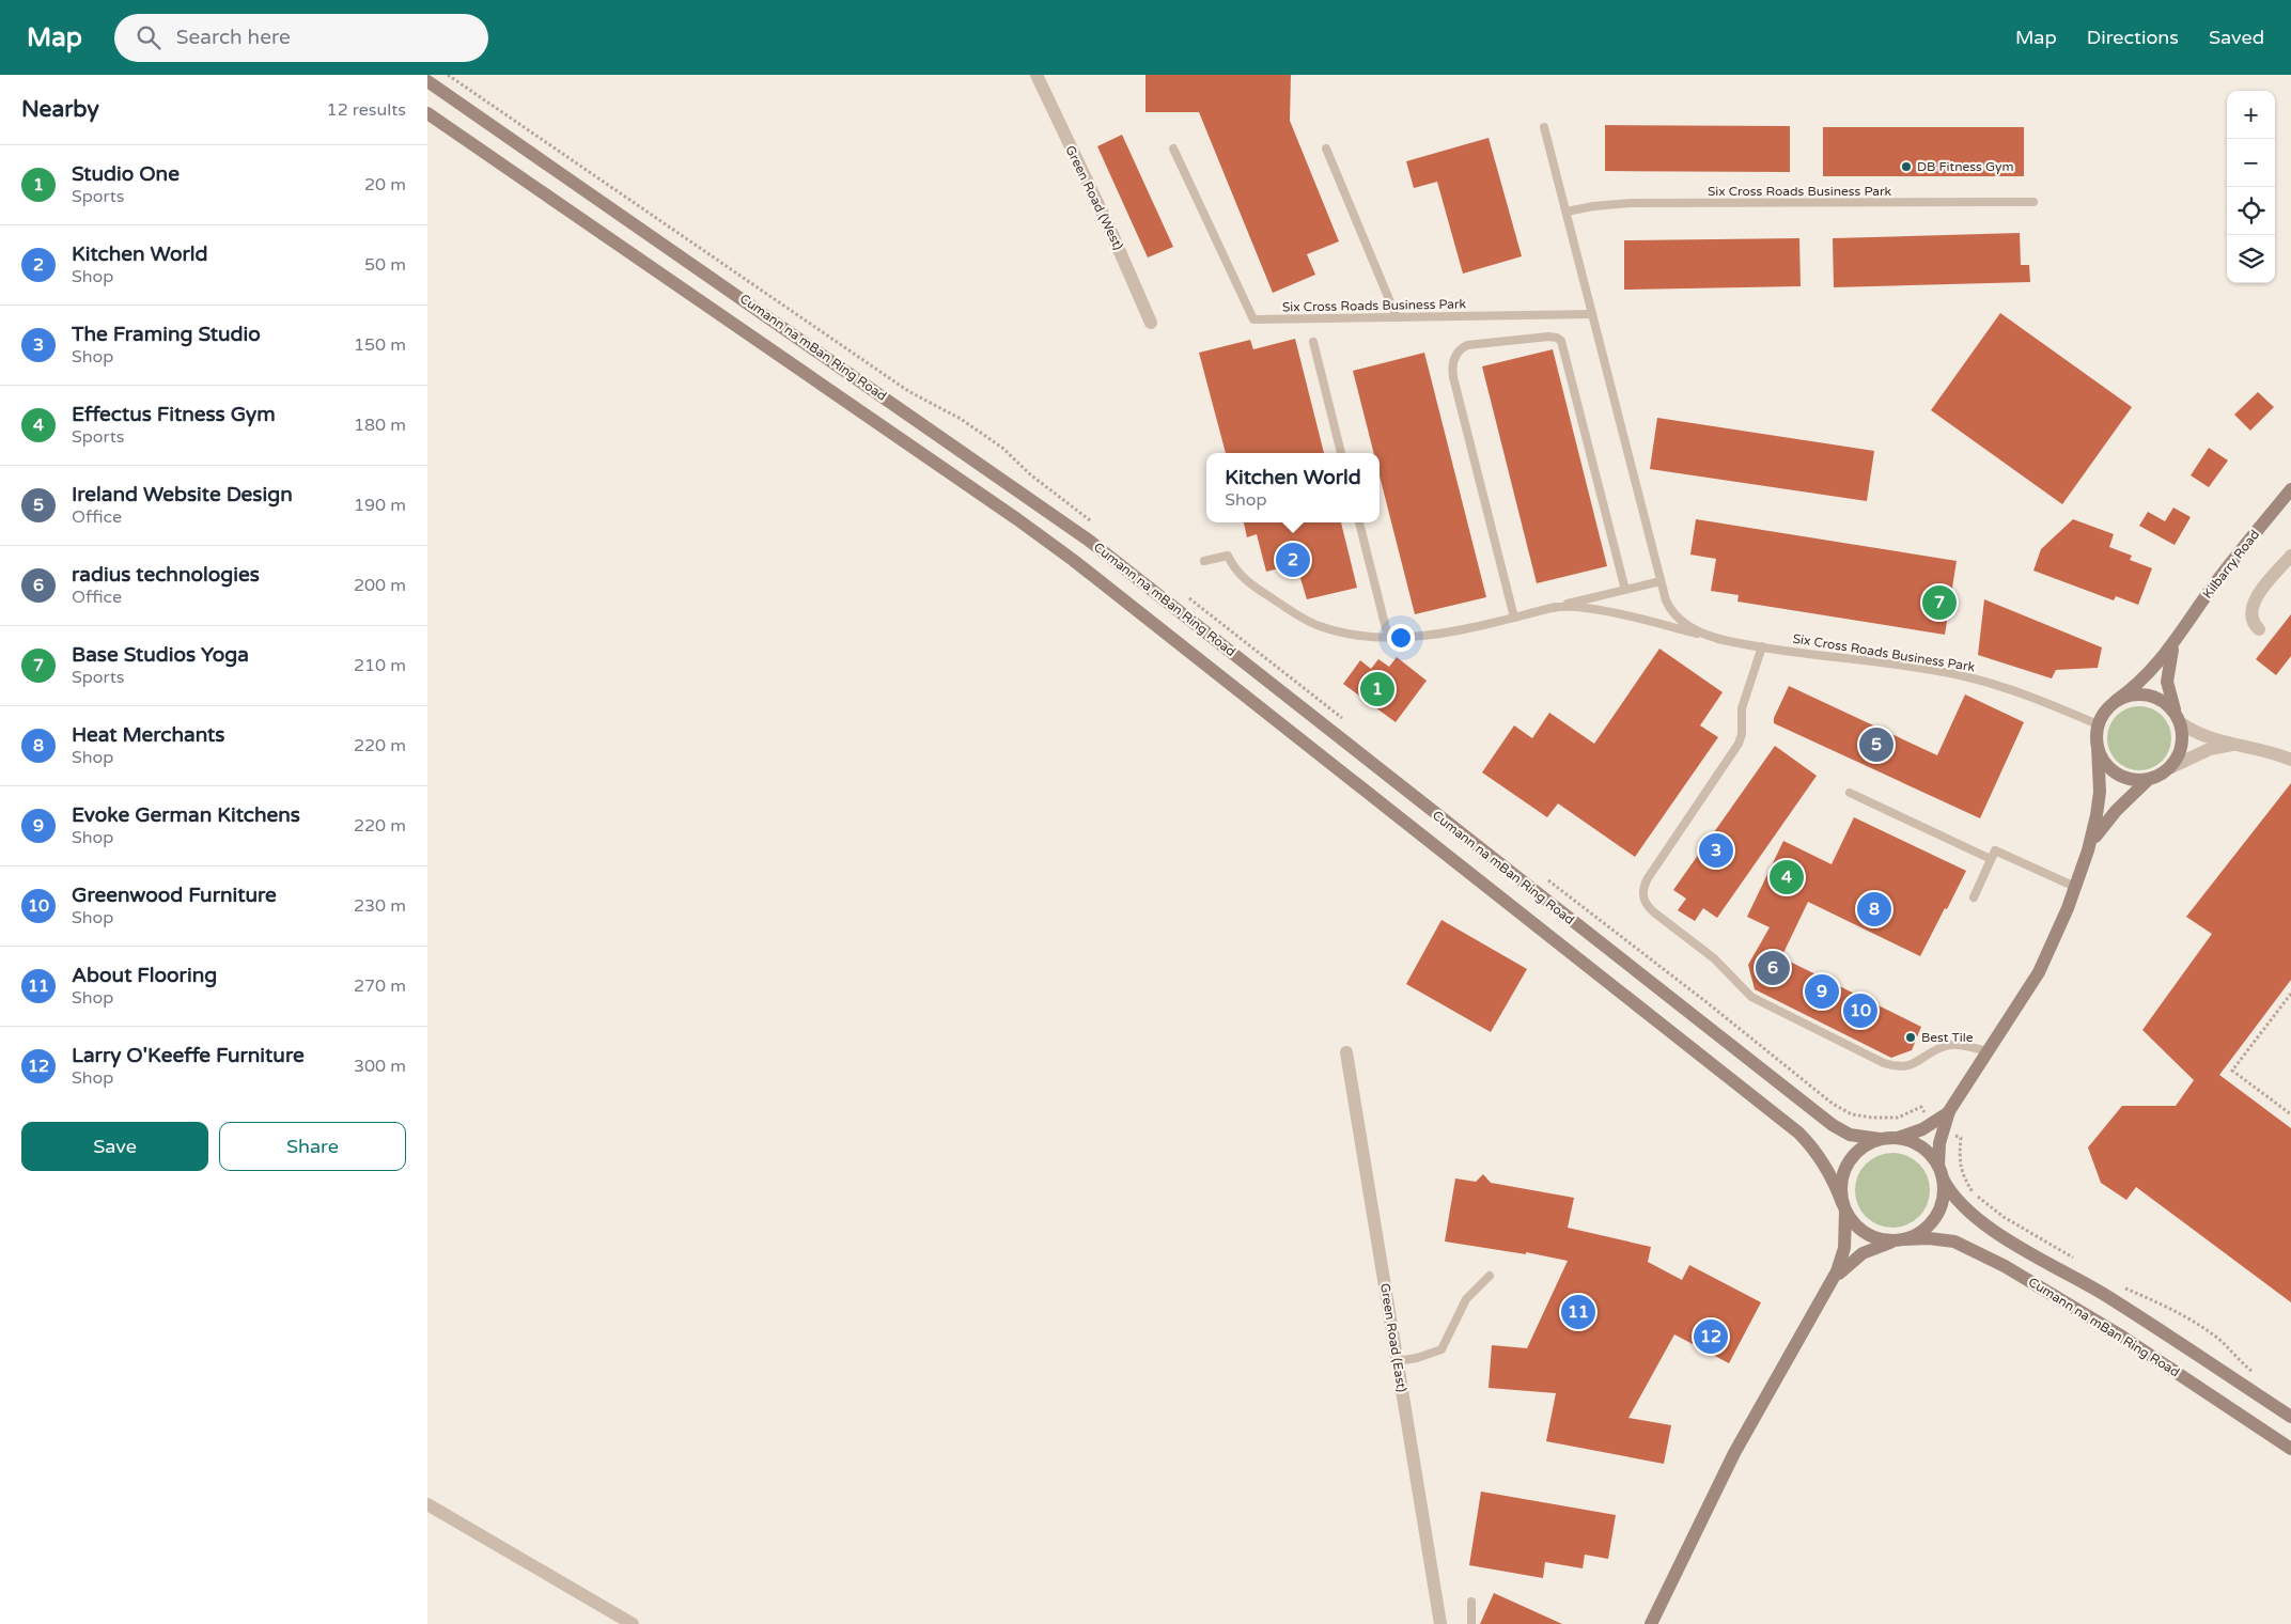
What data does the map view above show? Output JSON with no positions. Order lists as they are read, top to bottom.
{
  "streets": {
    "main road": ["Cumann na mBan Ring Road", "Kilbarry Road"],
    "street": ["Green Road (West)", "Green Road (East)"],
    "lane": ["Six Cross Roads Business Park"]
  },
  "crossings": [
    ["Six Cross Roads Business Park", "Kilbarry Road"]
  ],
  "places": ["DB Fitness Gym", "Best Tile"],
  "page": {
    "header": "Map",
    "search": "Search here",
    "nav": ["Map", "Directions", "Saved"],
    "heading": ["Nearby", "12 results"],
    "map_buttons": ["+", "−"],
    "list": [
      {
        "mark": "1",
        "name": "Studio One",
        "note": "Sports",
        "value": "20 m"
      },
      {
        "mark": "2",
        "name": "Kitchen World",
        "note": "Shop",
        "value": "50 m"
      },
      {
        "mark": "3",
        "name": "The Framing Studio",
        "note": "Shop",
        "value": "150 m"
      },
      {
        "mark": "4",
        "name": "Effectus Fitness Gym",
        "note": "Sports",
        "value": "180 m"
      },
      {
        "mark": "5",
        "name": "Ireland Website Design",
        "note": "Office",
        "value": "190 m"
      },
      {
        "mark": "6",
        "name": "radius technologies",
        "note": "Office",
        "value": "200 m"
      },
      {
        "mark": "7",
        "name": "Base Studios Yoga",
        "note": "Sports",
        "value": "210 m"
      },
      {
        "mark": "8",
        "name": "Heat Merchants",
        "note": "Shop",
        "value": "220 m"
      },
      {
        "mark": "9",
        "name": "Evoke German Kitchens",
        "note": "Shop",
        "value": "220 m"
      },
      {
        "mark": "10",
        "name": "Greenwood Furniture",
        "note": "Shop",
        "value": "230 m"
      },
      {
        "mark": "11",
        "name": "About Flooring",
        "note": "Shop",
        "value": "270 m"
      },
      {
        "mark": "12",
        "name": "Larry O'Keeffe Furniture",
        "note": "Shop",
        "value": "300 m"
      }
    ],
    "popup": ["Kitchen World", "Shop"],
    "pins": [
      "2",
      "7",
      "1",
      "5",
      "3",
      "4",
      "8",
      "6",
      "9",
      "10",
      "11",
      "12"
    ],
    "buttons": ["Save", "Share"]
  }
}
